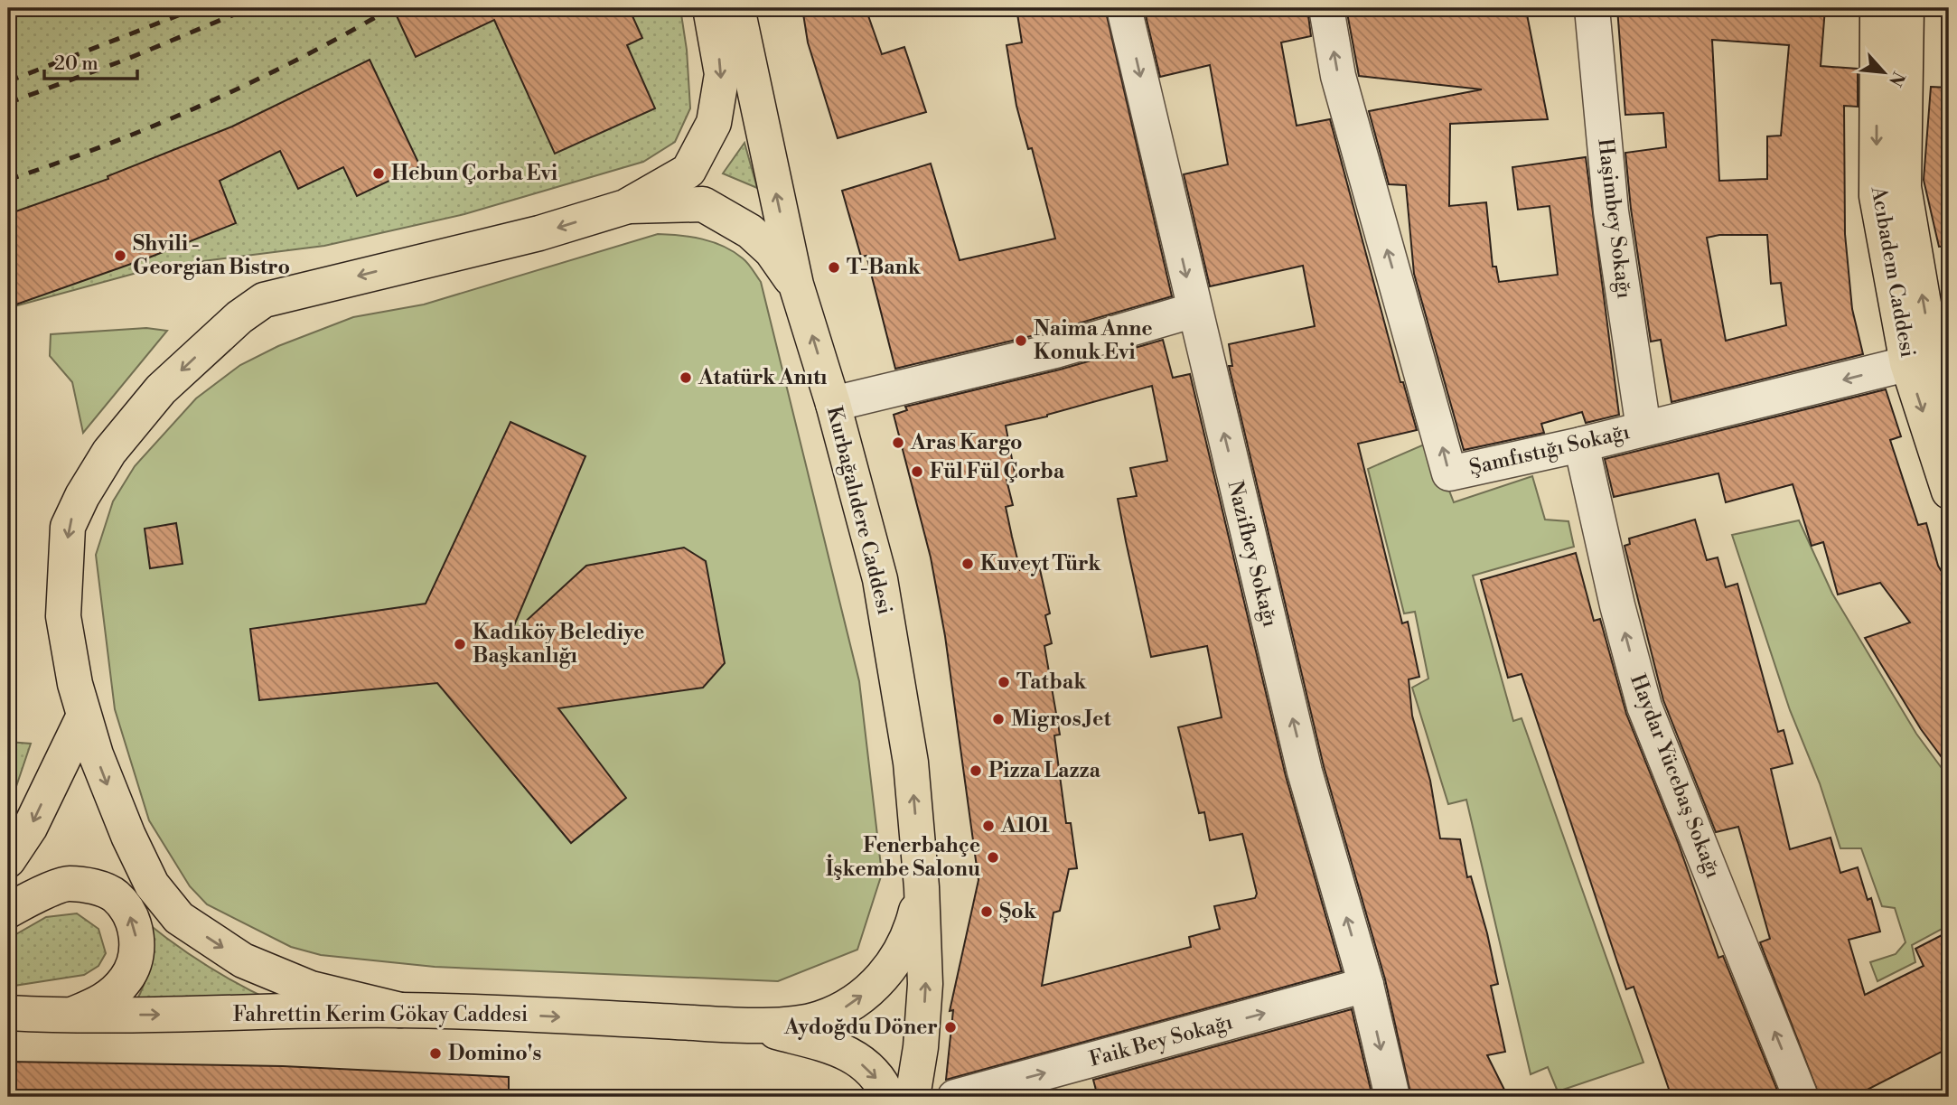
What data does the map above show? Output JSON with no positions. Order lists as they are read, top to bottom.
{
  "streets": {
    "main road": ["Acıbadem Caddesi", "Kurbağalıdere Caddesi", "Fahrettin Kerim Gökay Caddesi"],
    "street": [
      "Haşimbey Sokağı",
      "Şamfıstığı Sokağı",
      "Nazifbey Sokağı",
      "Haydar Yücebaş Sokağı",
      "Faik Bey Sokağı"
    ]
  },
  "crossings": [
    ["Haşimbey Sokağı", "Şamfıstığı Sokağı"],
    ["Acıbadem Caddesi", "Şamfıstığı Sokağı"],
    ["Şamfıstığı Sokağı", "Haydar Yücebaş Sokağı"],
    ["Kurbağalıdere Caddesi", "Fahrettin Kerim Gökay Caddesi"],
    ["Nazifbey Sokağı", "Faik Bey Sokağı"]
  ],
  "one_way": [
    "Kurbağalıdere Caddesi",
    "Haydar Yücebaş Sokağı",
    "Fahrettin Kerim Gökay Caddesi",
    "Faik Bey Sokağı"
  ],
  "places": [
    "Hebun Çorba Evi",
    "Shvili - Georgian Bistro",
    "T-Bank",
    "Naima Anne Konuk Evi",
    "Atatürk Anıtı",
    "Aras Kargo",
    "Fül Fül Çorba",
    "Kuveyt Türk",
    "Kadıköy Belediye Başkanlığı",
    "Tatbak",
    "Migros Jet",
    "Pizza Lazza",
    "A101",
    "Fenerbahçe İşkembe Salonu",
    "Şok",
    "Aydoğdu Döner",
    "Domino's"
  ],
  "scale_bar": "20 m",
  "north": "bottom right"
}
